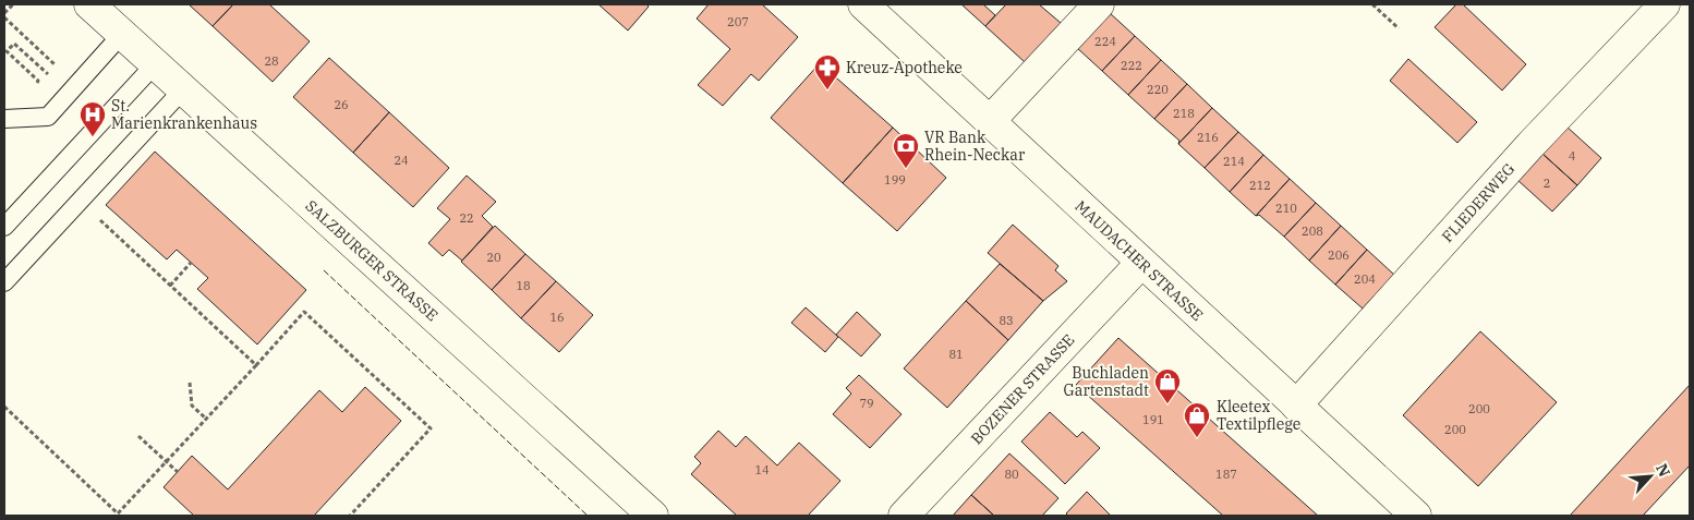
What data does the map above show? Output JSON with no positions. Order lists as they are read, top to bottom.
{
  "streets": {
    "street": [
      "FLIEDERWEG",
      "SALZBURGER STRASSE",
      "MAUDACHER STRASSE",
      "BOZENER STRASSE"
    ]
  },
  "crossings": [
    ["FLIEDERWEG", "MAUDACHER STRASSE"],
    ["MAUDACHER STRASSE", "BOZENER STRASSE"]
  ],
  "places": {
    "pharmacy": ["Kreuz-Apotheke"],
    "hospital": ["St. Marienkrankenhaus"],
    "bank": ["VR Bank Rhein-Neckar"],
    "shop": ["Buchladen Gartenstadt", "Kleetex Textilpflege"]
  },
  "house_numbers": [
    "207",
    "224",
    "28",
    "222",
    "220",
    "26",
    "218",
    "216",
    "4",
    "24",
    "214",
    "199",
    "2",
    "212",
    "210",
    "22",
    "208",
    "206",
    "20",
    "204",
    "18",
    "16",
    "83",
    "81",
    "79",
    "200",
    "191",
    "200",
    "14",
    "80",
    "187"
  ],
  "north": "top right"
}
